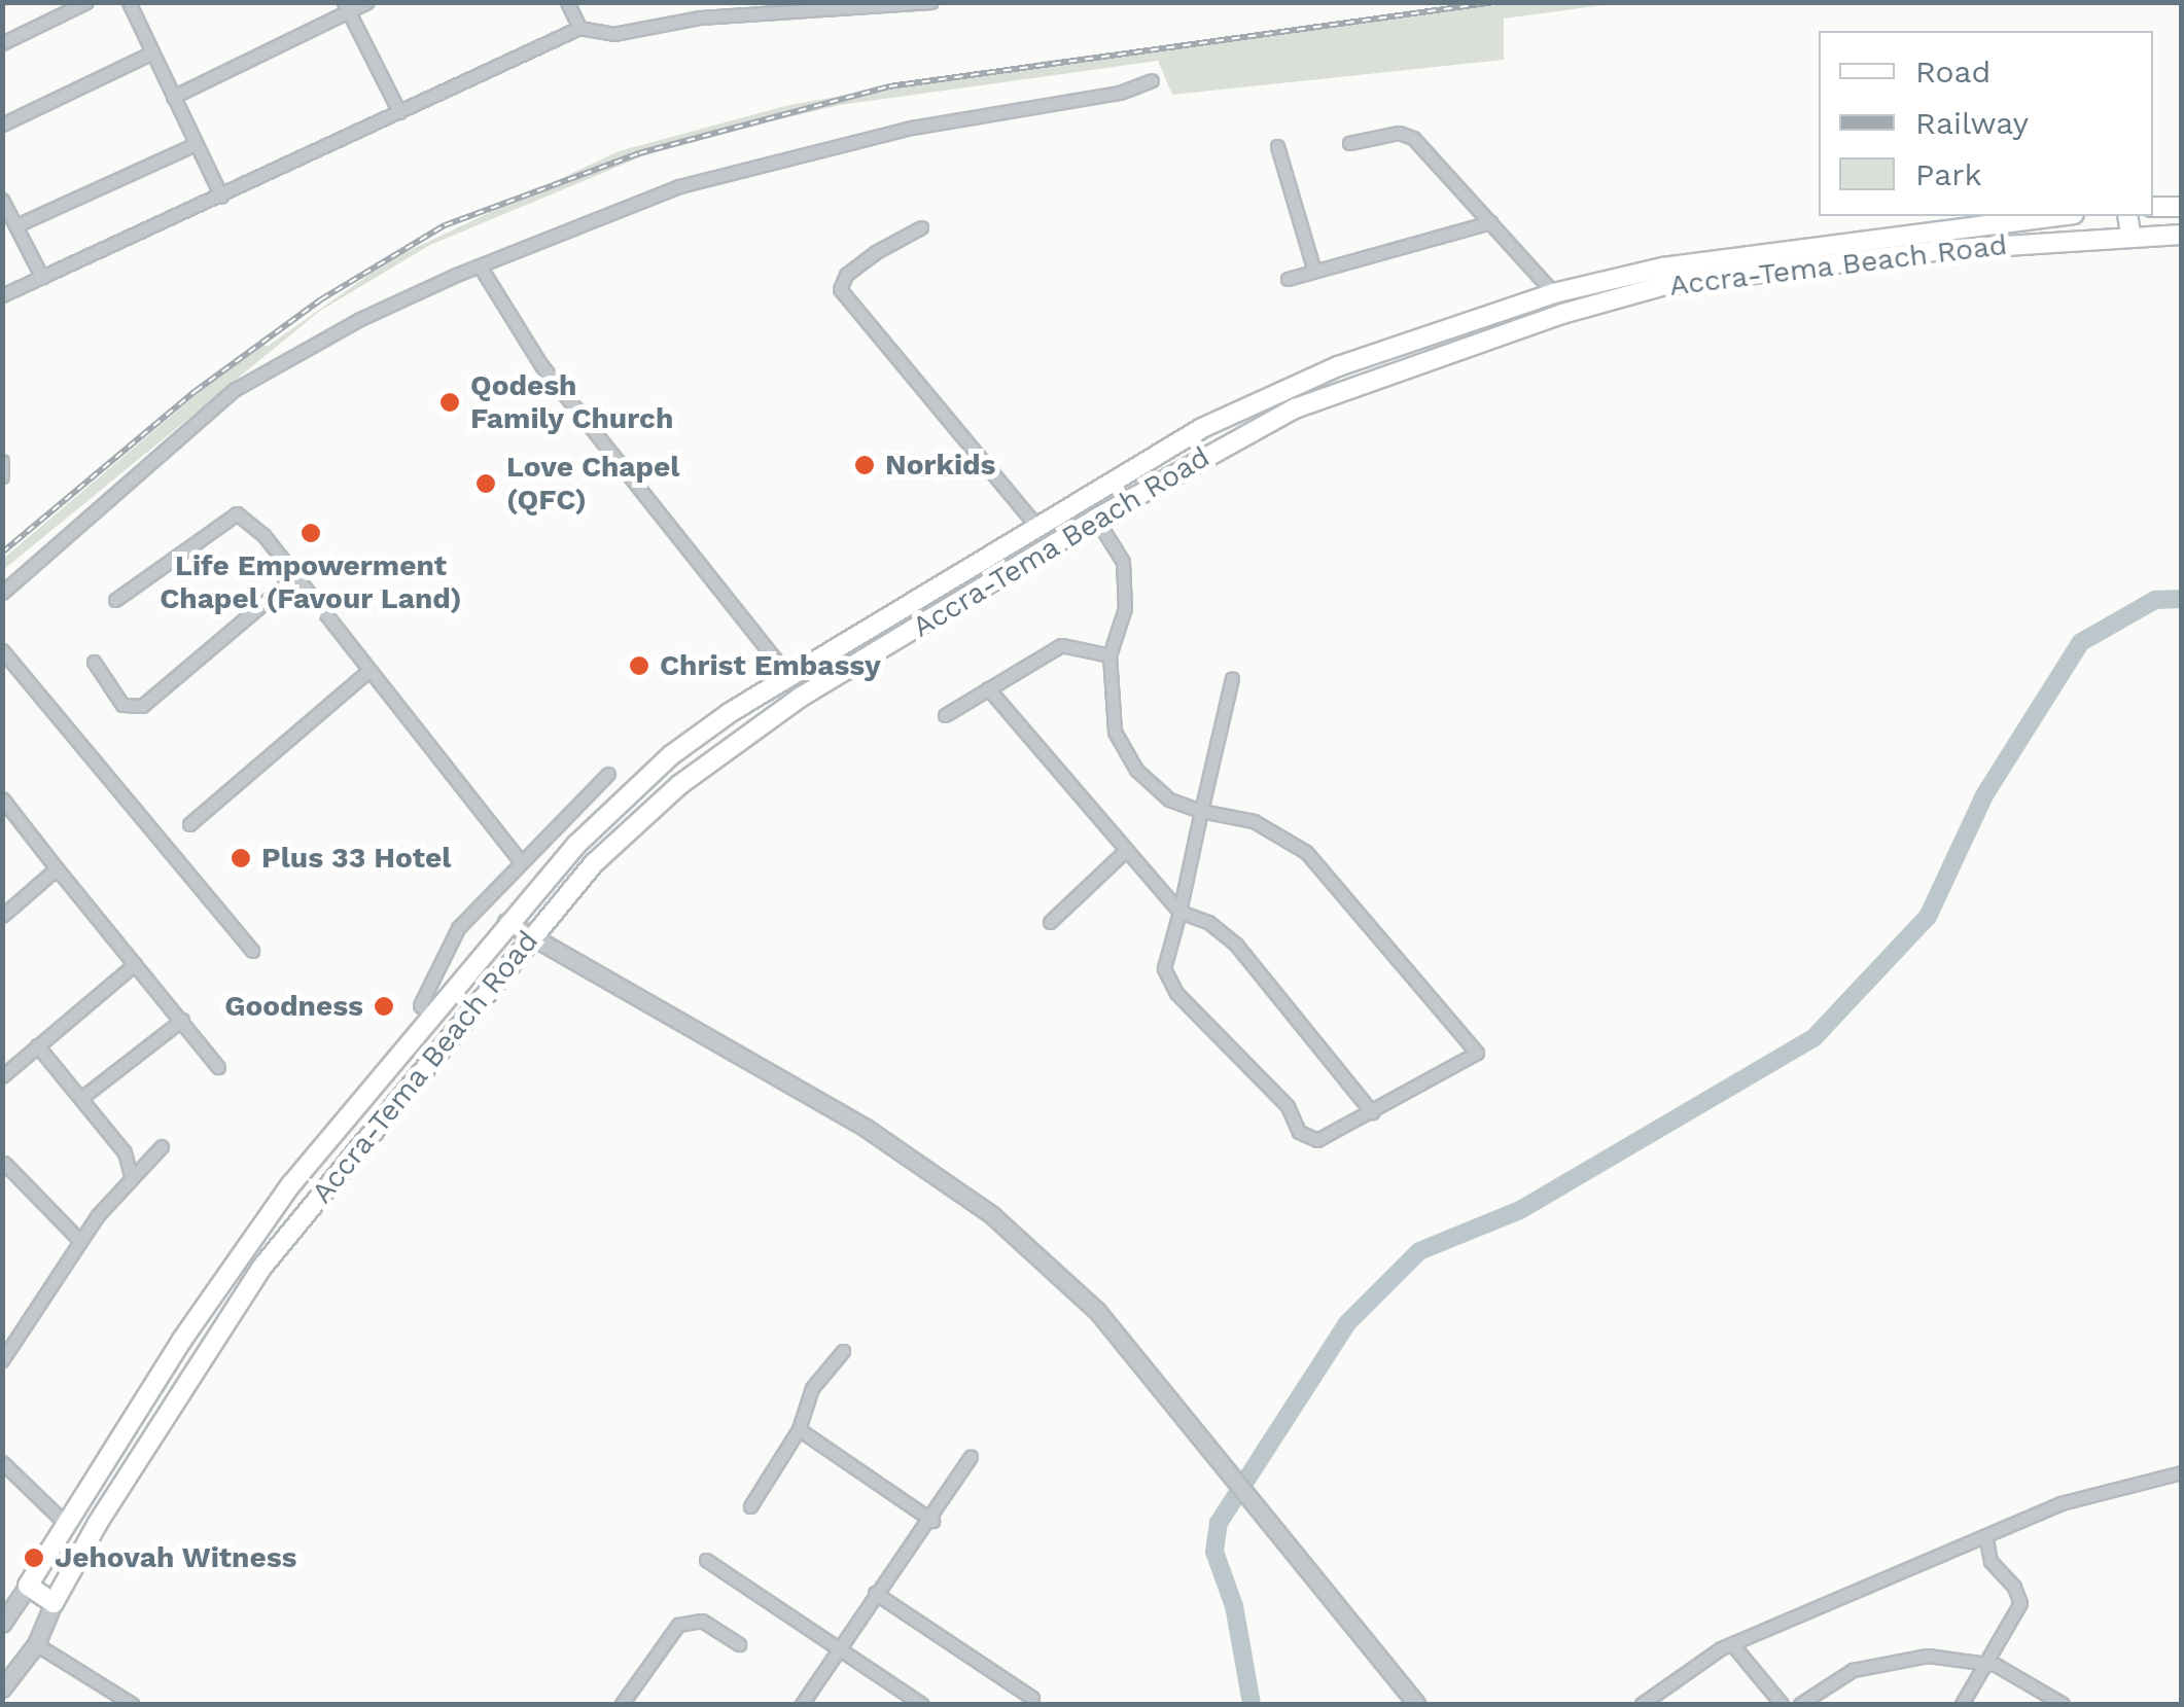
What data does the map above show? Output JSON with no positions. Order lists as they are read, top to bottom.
{
  "streets": {
    "main road": ["Accra-Tema Beach Road"]
  },
  "places": [
    "Qodesh Family Church",
    "Norkids",
    "Love Chapel (QFC)",
    "Life Empowerment Chapel (Favour Land)",
    "Christ Embassy",
    "Plus 33 Hotel",
    "Goodness",
    "Jehovah Witness"
  ],
  "legend": ["Road", "Railway", "Park"]
}
